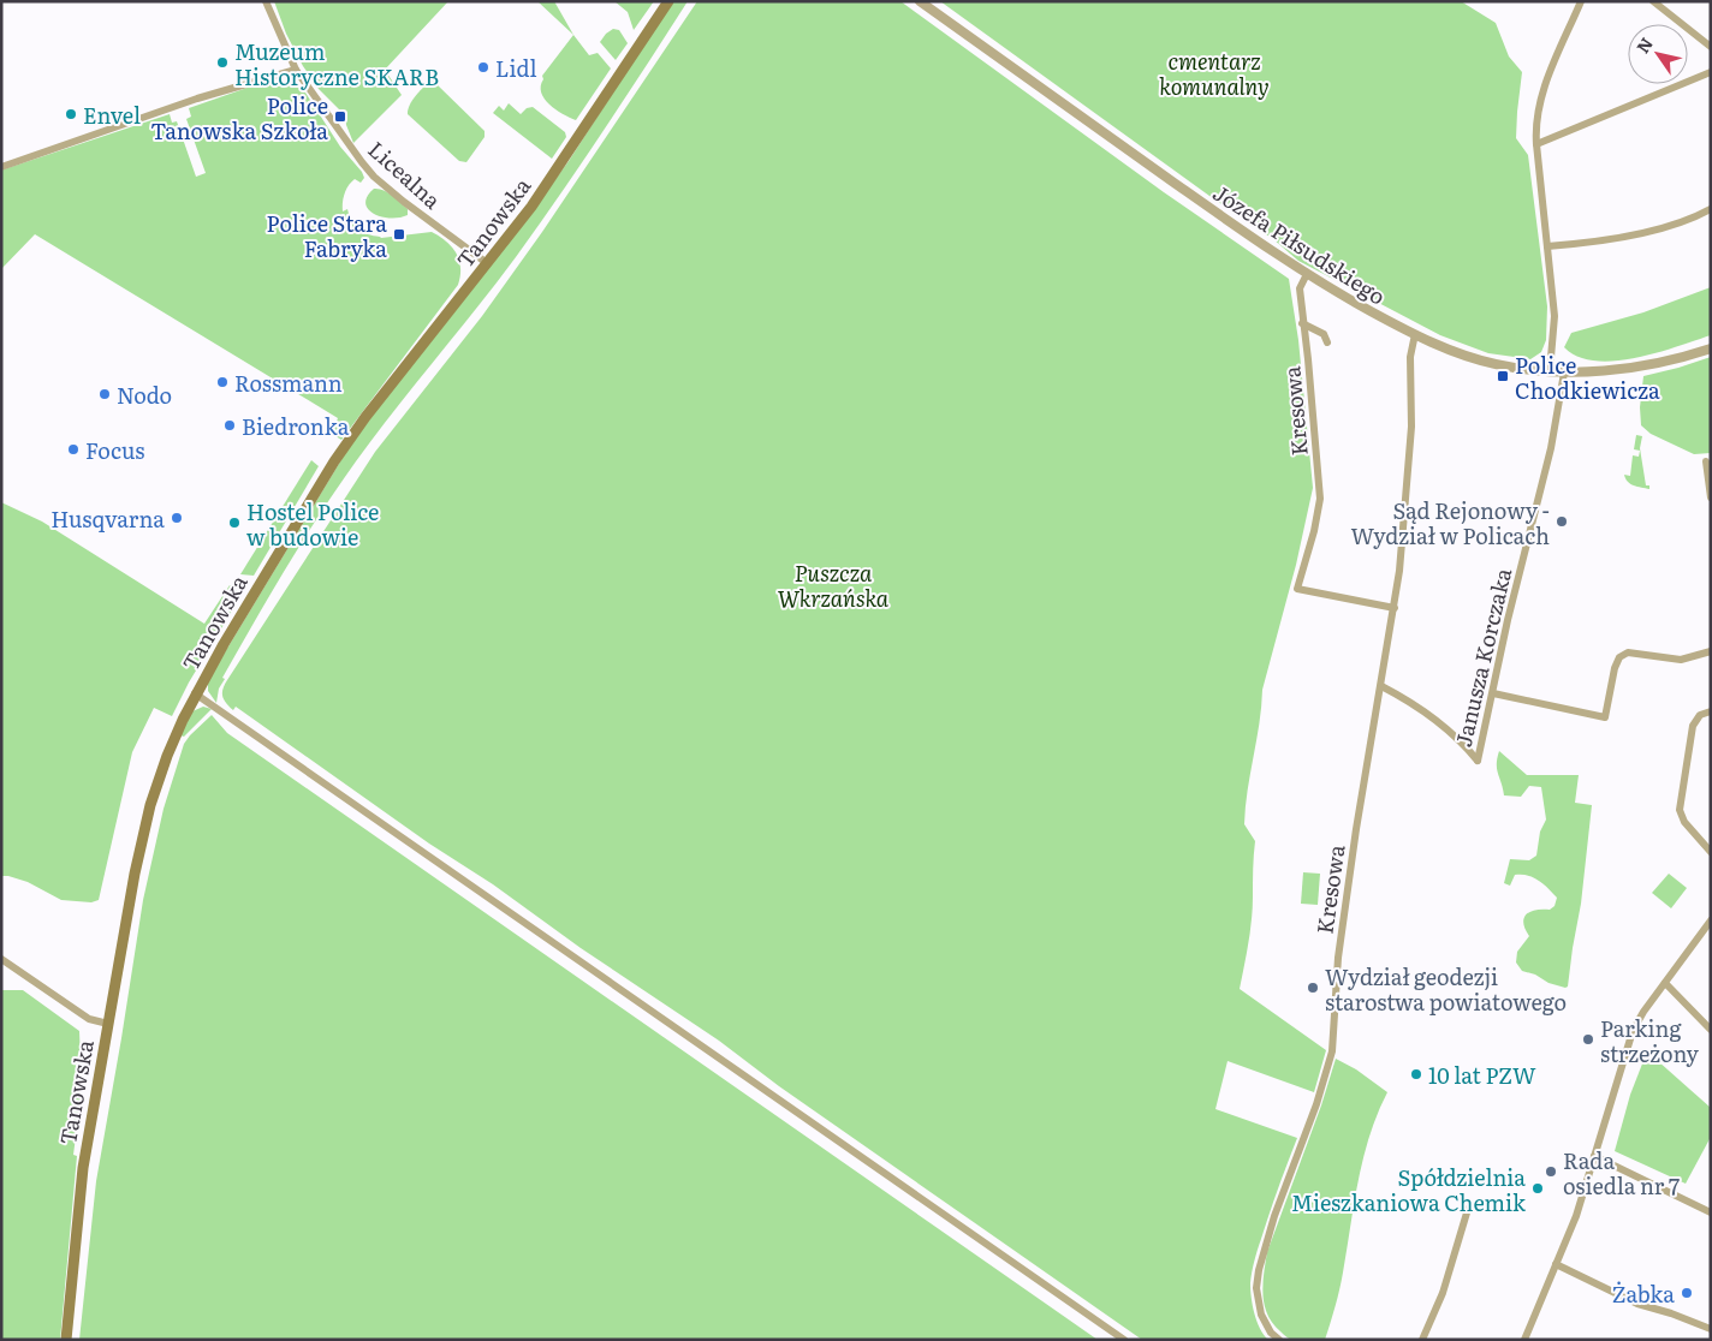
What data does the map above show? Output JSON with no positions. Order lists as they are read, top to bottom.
{
  "streets": {
    "main road": ["Tanowska"],
    "street": [
      "Licealna",
      "Józefa Piłsudskiego",
      "Kresowa",
      "Janusza Korczaka"
    ]
  },
  "crossings": [
    ["Licealna", "Tanowska"],
    ["Józefa Piłsudskiego", "Kresowa"],
    ["Józefa Piłsudskiego", "Janusza Korczaka"],
    ["Kresowa", "Janusza Korczaka"]
  ],
  "parks": ["cmentarz komunalny", "Puszcza Wkrzańska"],
  "places": {
    "other": [
      "Muzeum Historyczne SKARB",
      "Lidl",
      "Envel",
      "Rossmann",
      "Nodo",
      "Biedronka",
      "Focus",
      "Husqvarna",
      "Sąd Rejonowy - Wydział w Policach",
      "Hostel Police w budowie",
      "Wydział geodezji starostwa powiatowego",
      "Parking strzeżony",
      "10 lat PZW",
      "Rada osiedla nr 7",
      "Spółdzielnia Mieszkaniowa Chemik",
      "Żabka"
    ],
    "transit": ["Police Tanowska Szkoła", "Police Stara Fabryka", "Police Chodkiewicza"]
  },
  "north": "top left"
}
